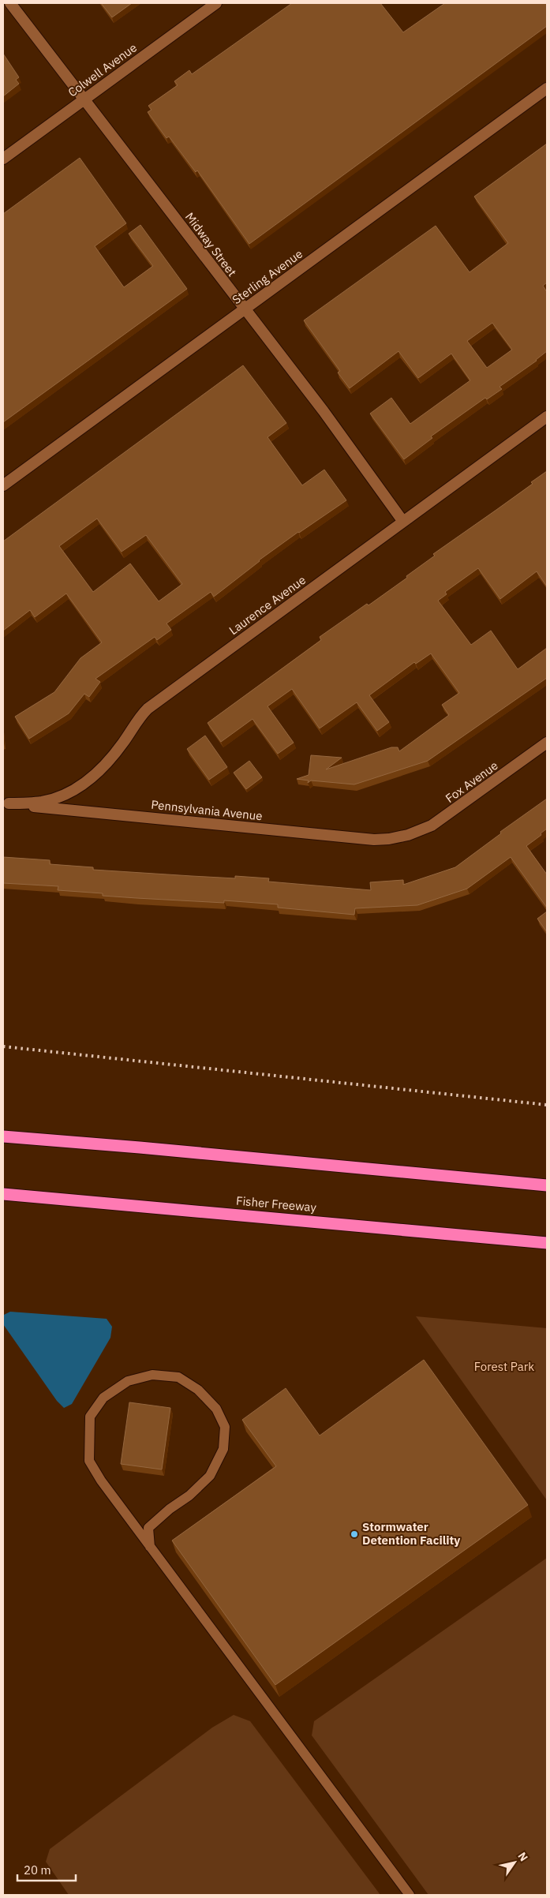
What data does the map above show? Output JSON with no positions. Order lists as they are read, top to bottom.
{
  "streets": {
    "highway": ["Fisher Freeway"],
    "street": [
      "Colwell Avenue",
      "Midway Street",
      "Sterling Avenue",
      "Laurence Avenue",
      "Fox Avenue",
      "Pennsylvania Avenue"
    ]
  },
  "crossings": [
    ["Colwell Avenue", "Midway Street"],
    ["Midway Street", "Sterling Avenue"],
    ["Midway Street", "Laurence Avenue"],
    ["Laurence Avenue", "Pennsylvania Avenue"],
    ["Fox Avenue", "Pennsylvania Avenue"]
  ],
  "parks": ["Forest Park"],
  "places": ["Stormwater Detention Facility"],
  "scale_bar": "20 m",
  "north": "top right"
}
